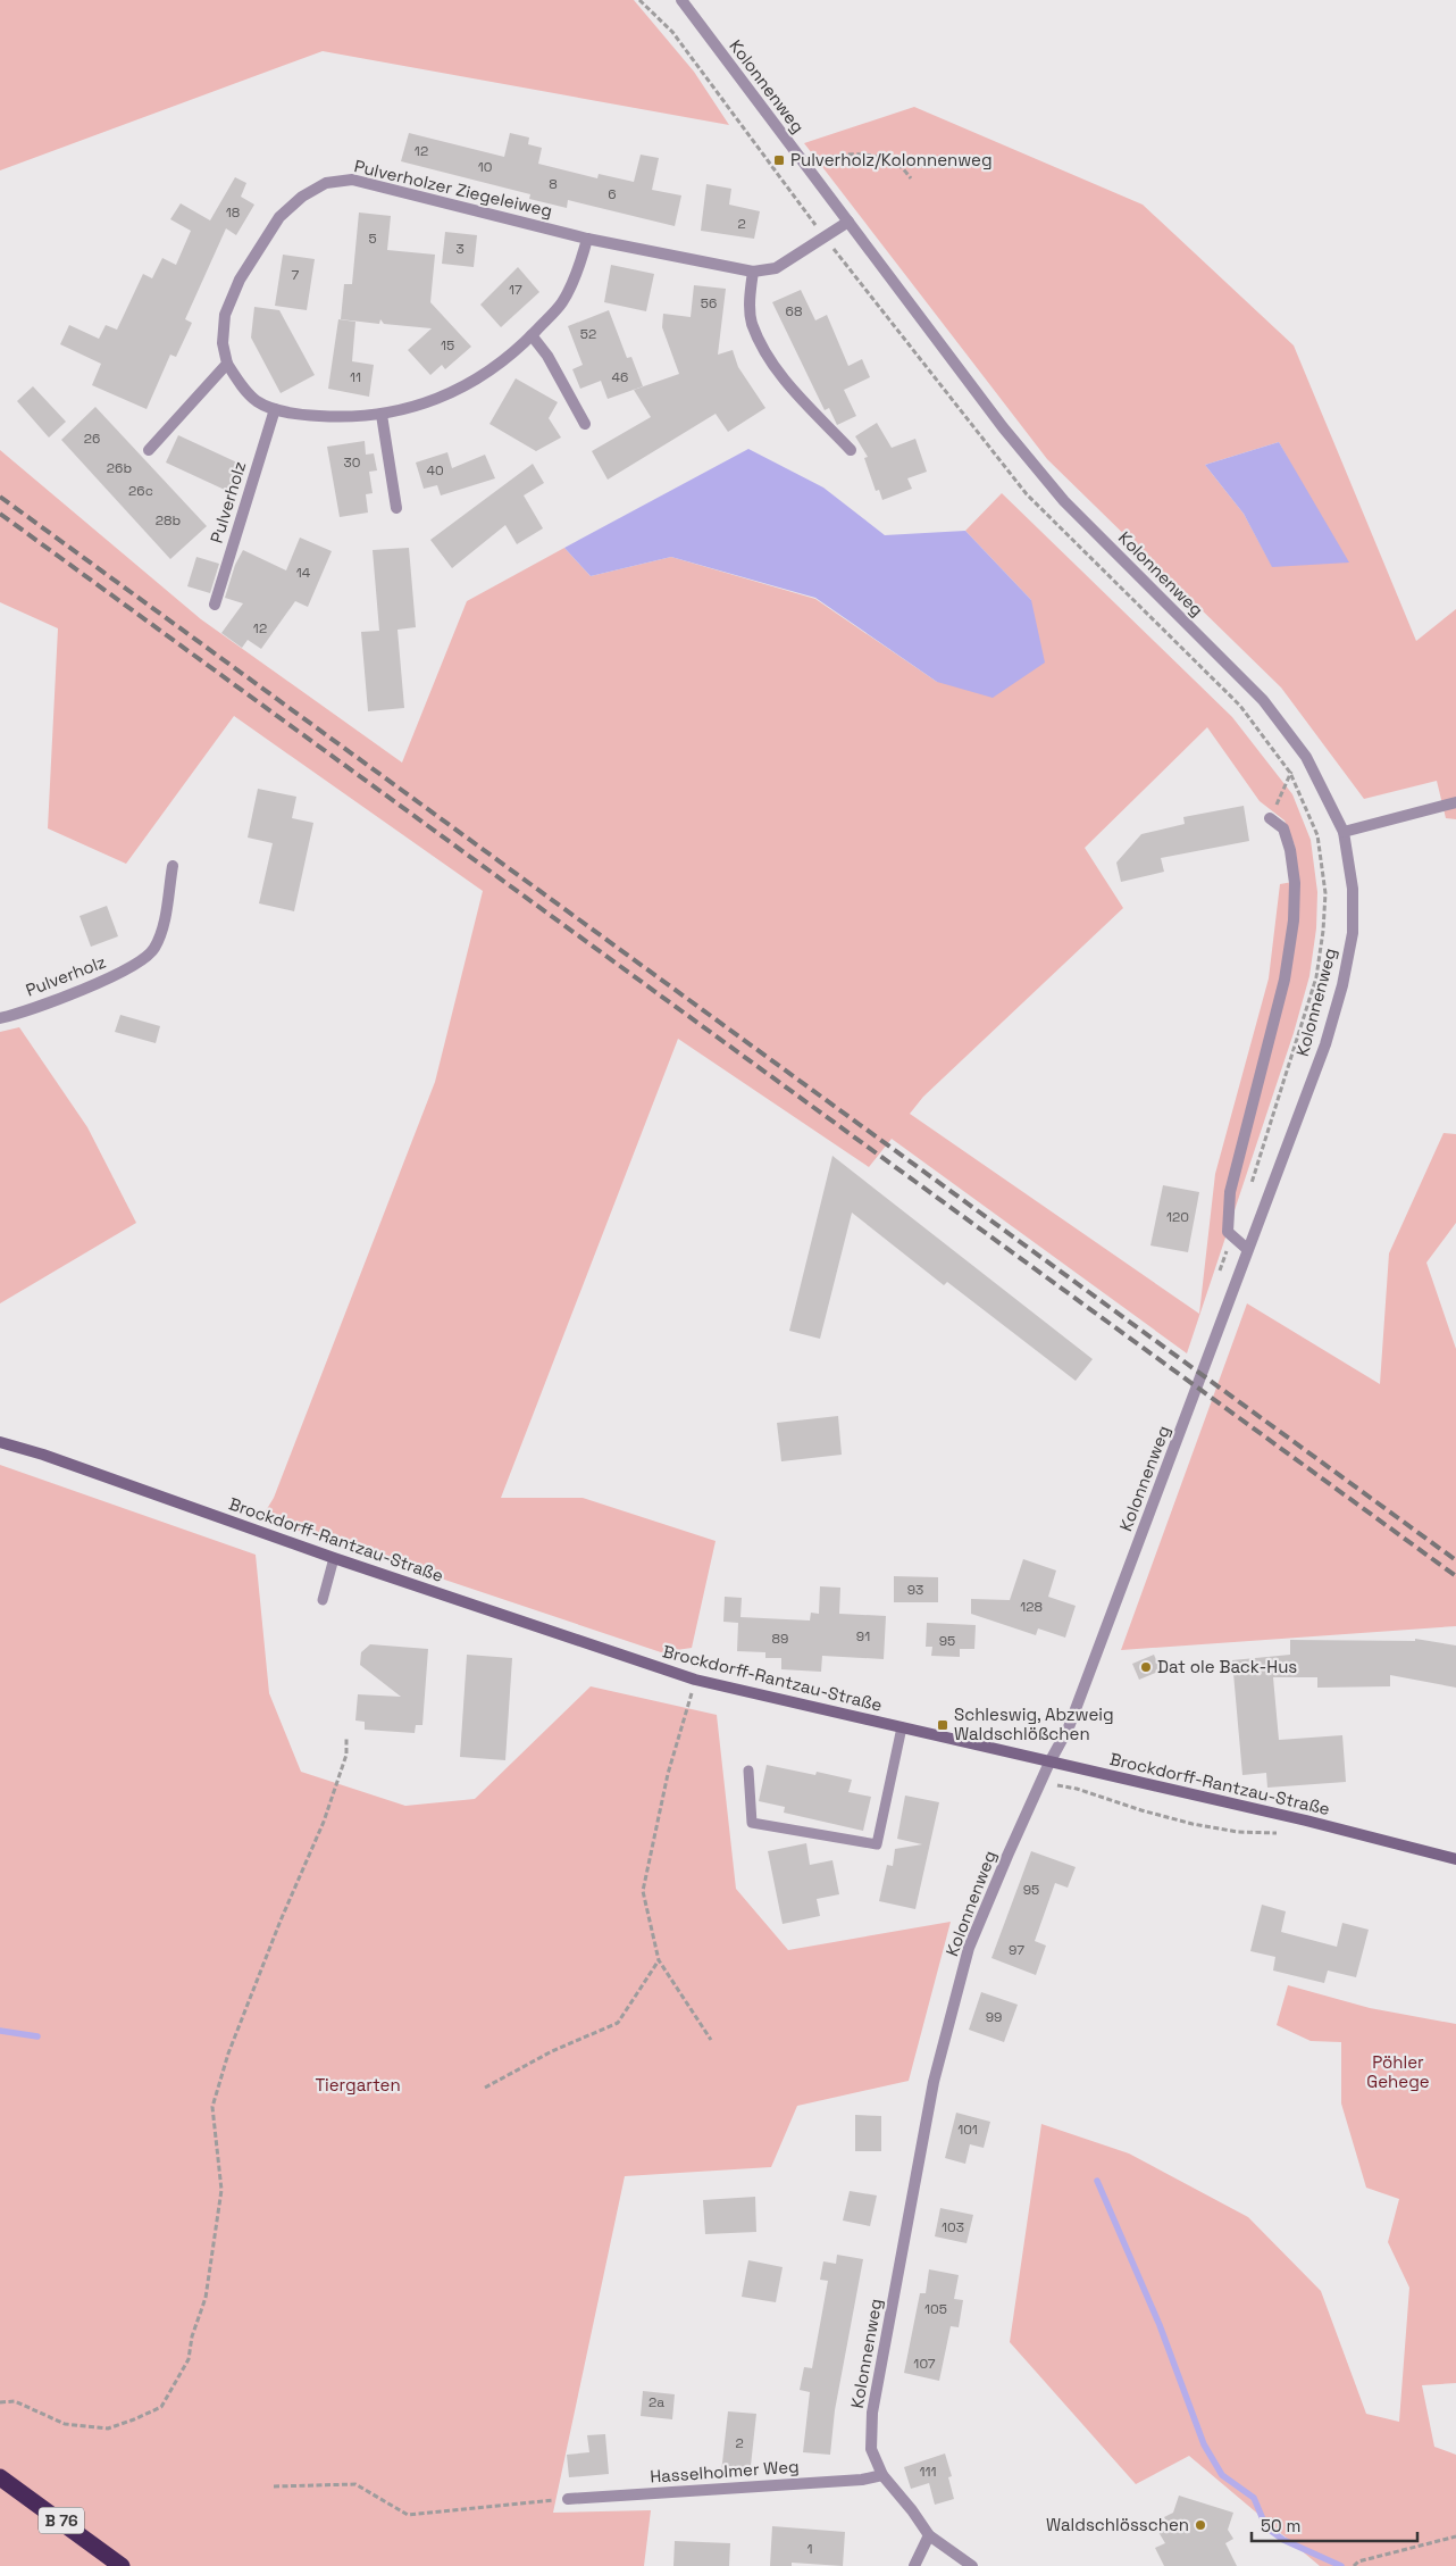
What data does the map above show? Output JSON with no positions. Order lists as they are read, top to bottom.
{
  "streets": {
    "highway": ["B 76"],
    "street": [
      "Kolonnenweg",
      "Pulverholzer Ziegeleiweg",
      "Pulverholz",
      "Brockdorff-Rantzau-Straße",
      "Hasselholmer Weg"
    ]
  },
  "crossings": [
    ["Kolonnenweg", "Pulverholzer Ziegeleiweg"],
    ["Kolonnenweg", "Brockdorff-Rantzau-Straße"],
    ["Kolonnenweg", "Hasselholmer Weg"],
    ["Pulverholzer Ziegeleiweg", "Pulverholz"]
  ],
  "parks": ["Pöhler Gehege", "Tiergarten"],
  "places": {
    "transit": ["Pulverholz/Kolonnenweg", "Schleswig, Abzweig Waldschlößchen"],
    "other": ["Dat ole Back-Hus", "Waldschlösschen"]
  },
  "house_numbers": [
    "12",
    "10",
    "8",
    "6",
    "18",
    "2",
    "5",
    "3",
    "7",
    "17",
    "56",
    "68",
    "52",
    "15",
    "11",
    "46",
    "26",
    "30",
    "26b",
    "40",
    "26c",
    "28b",
    "14",
    "12",
    "120",
    "93",
    "128",
    "91",
    "89",
    "95",
    "95",
    "97",
    "99",
    "101",
    "103",
    "105",
    "107",
    "2a",
    "2",
    "111",
    "1"
  ],
  "scale_bar": "50 m"
}
